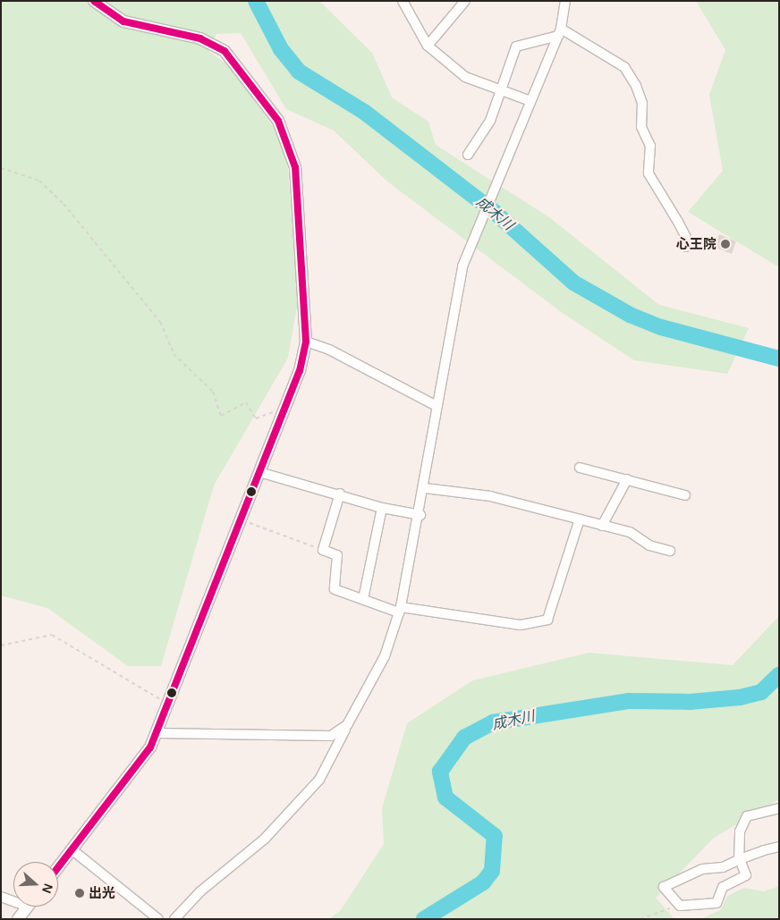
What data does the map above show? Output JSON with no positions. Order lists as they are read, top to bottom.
{
  "water": ["成木川"],
  "places": ["心王院", "出光"],
  "north": "right"
}
